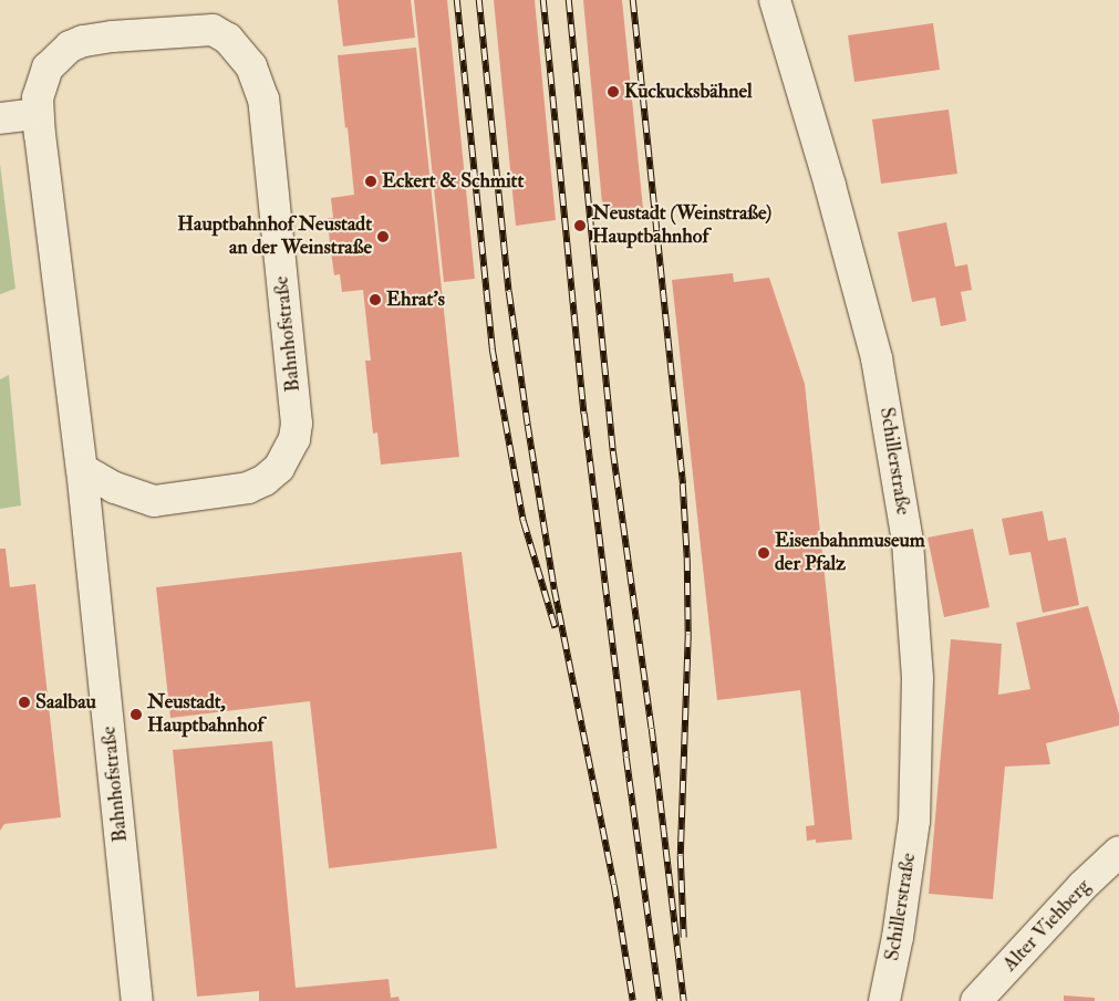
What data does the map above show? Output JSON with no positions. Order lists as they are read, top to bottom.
{
  "streets": {
    "street": ["Bahnhofstraße", "Schillerstraße", "Alter Viehberg"]
  },
  "places": [
    "Kuckucksbähnel",
    "Eckert & Schmitt",
    "Neustadt (Weinstraße) Hauptbahnhof",
    "Hauptbahnhof Neustadt an der Weinstraße",
    "Ehrat's",
    "Eisenbahnmuseum der Pfalz",
    "Saalbau",
    "Neustadt, Hauptbahnhof"
  ]
}
